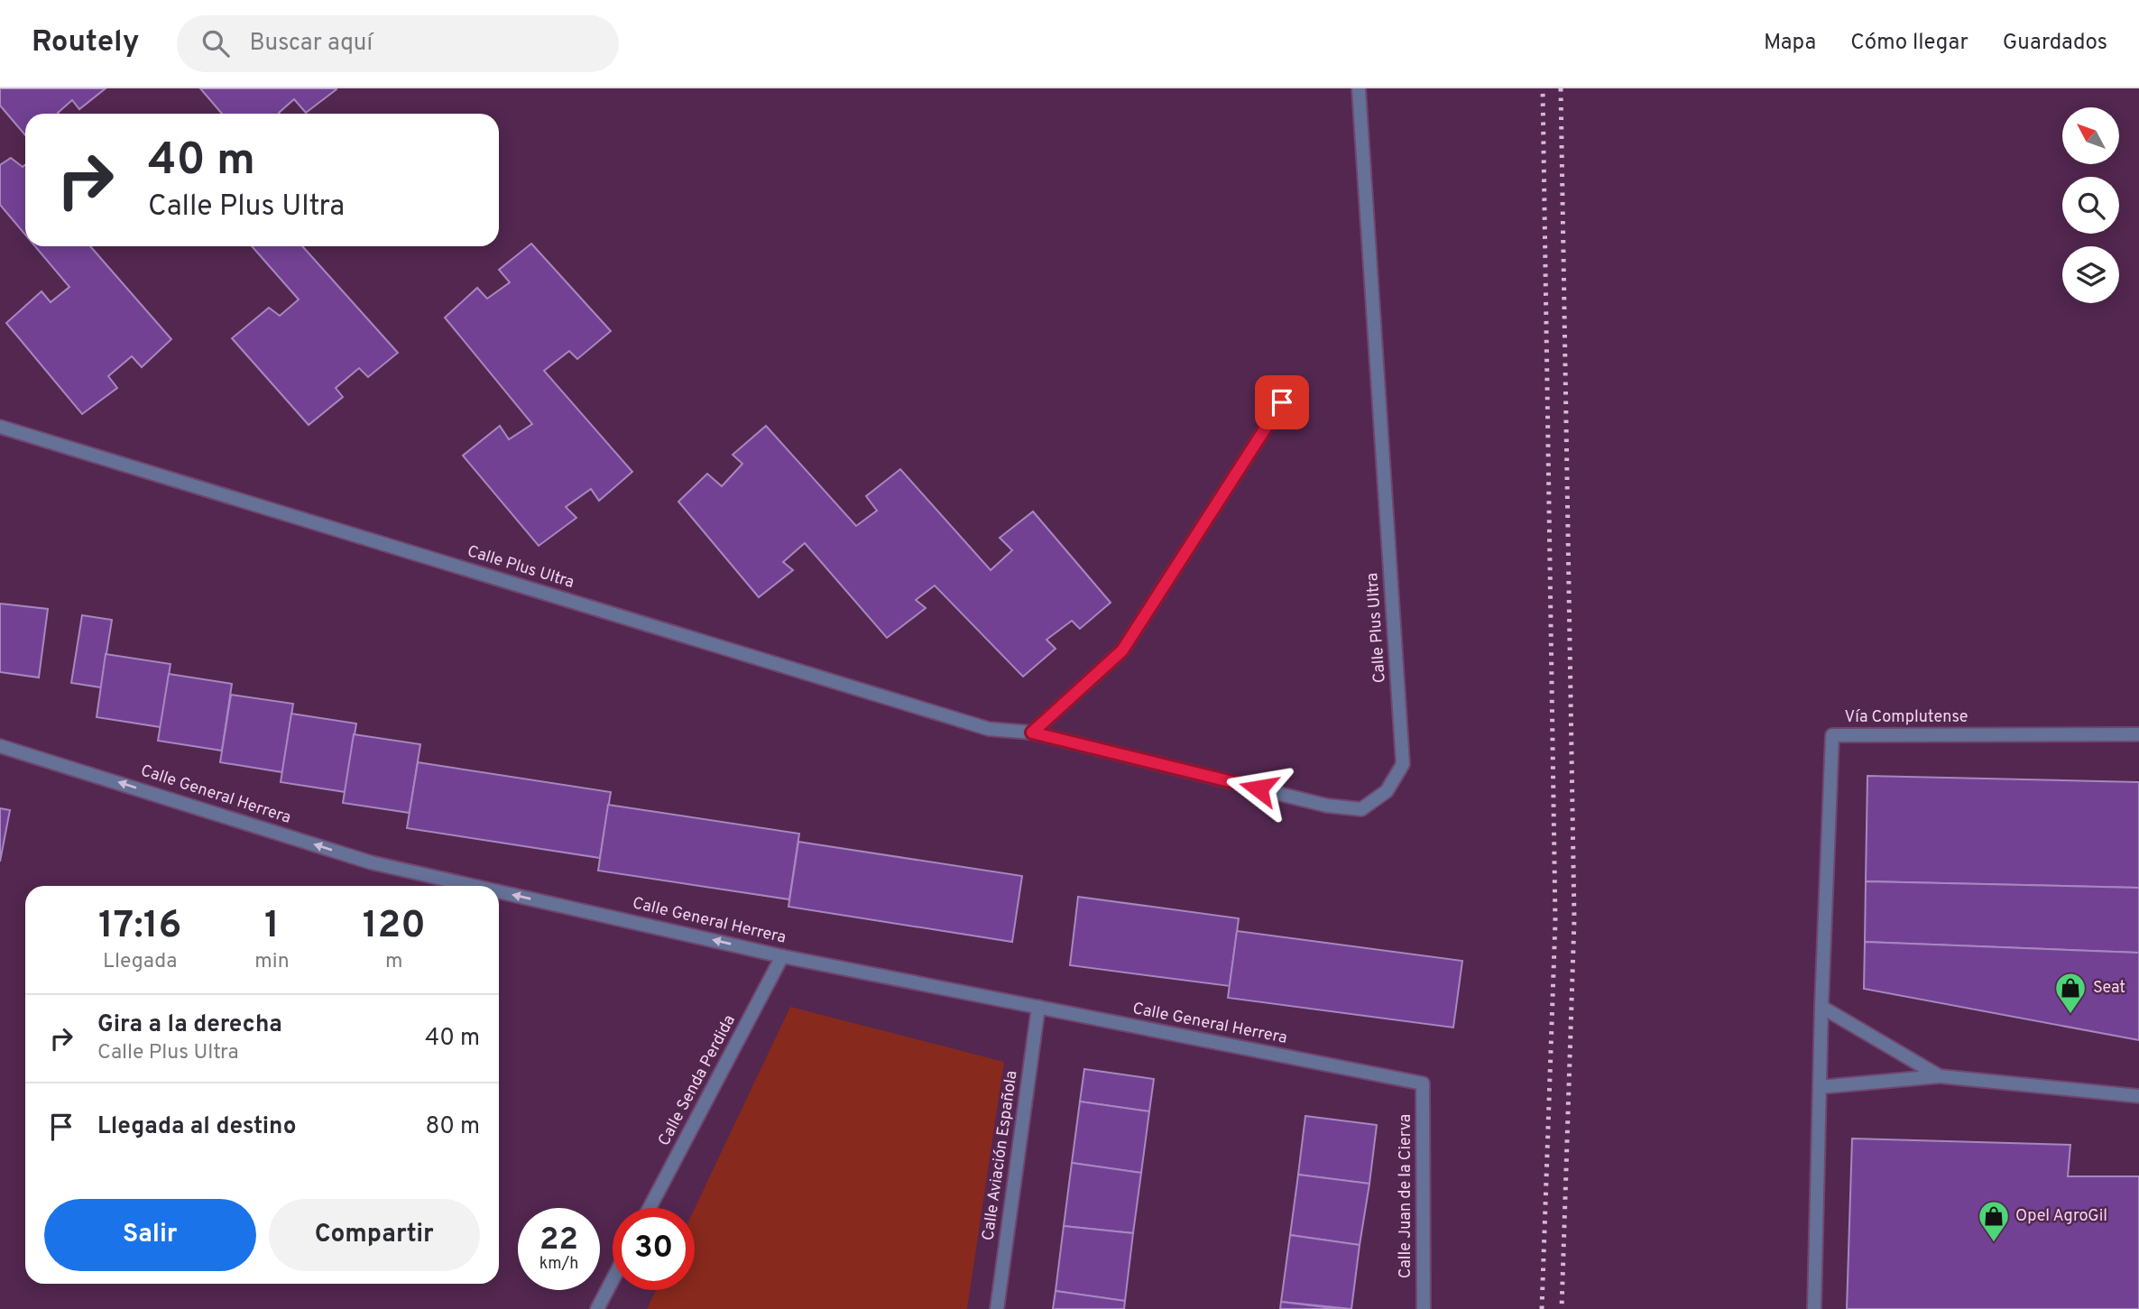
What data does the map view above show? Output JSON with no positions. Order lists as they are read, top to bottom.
{
  "streets": {
    "street": [
      "Calle Plus Ultra",
      "Vía Complutense",
      "Calle General Herrera",
      "Calle Senda Perdida",
      "Calle Aviación Española",
      "Calle Juan de la Cierva"
    ]
  },
  "crossings": [
    ["Calle General Herrera", "Calle Senda Perdida"],
    ["Calle General Herrera", "Calle Aviación Española"],
    ["Calle General Herrera", "Calle Juan de la Cierva"]
  ],
  "one_way": ["Calle General Herrera"],
  "places": {
    "shop": ["Seat", "Opel AgroGil"]
  },
  "north": "top left",
  "page": {
    "header": "Routely",
    "search": "Buscar aquí",
    "nav": ["Mapa", "Cómo llegar", "Guardados"],
    "turn": ["40 m", "Calle Plus Ultra"],
    "eta": [
      "17:16",
      "Llegada",
      "1",
      "min",
      "120",
      "m"
    ],
    "list": [
      {
        "name": "Gira a la derecha",
        "note": "Calle Plus Ultra",
        "value": "40 m"
      },
      {
        "name": "Llegada al destino",
        "value": "80 m"
      }
    ],
    "buttons": ["Salir", "Compartir"],
    "speed": "22 km/h",
    "limit": "30"
  }
}
